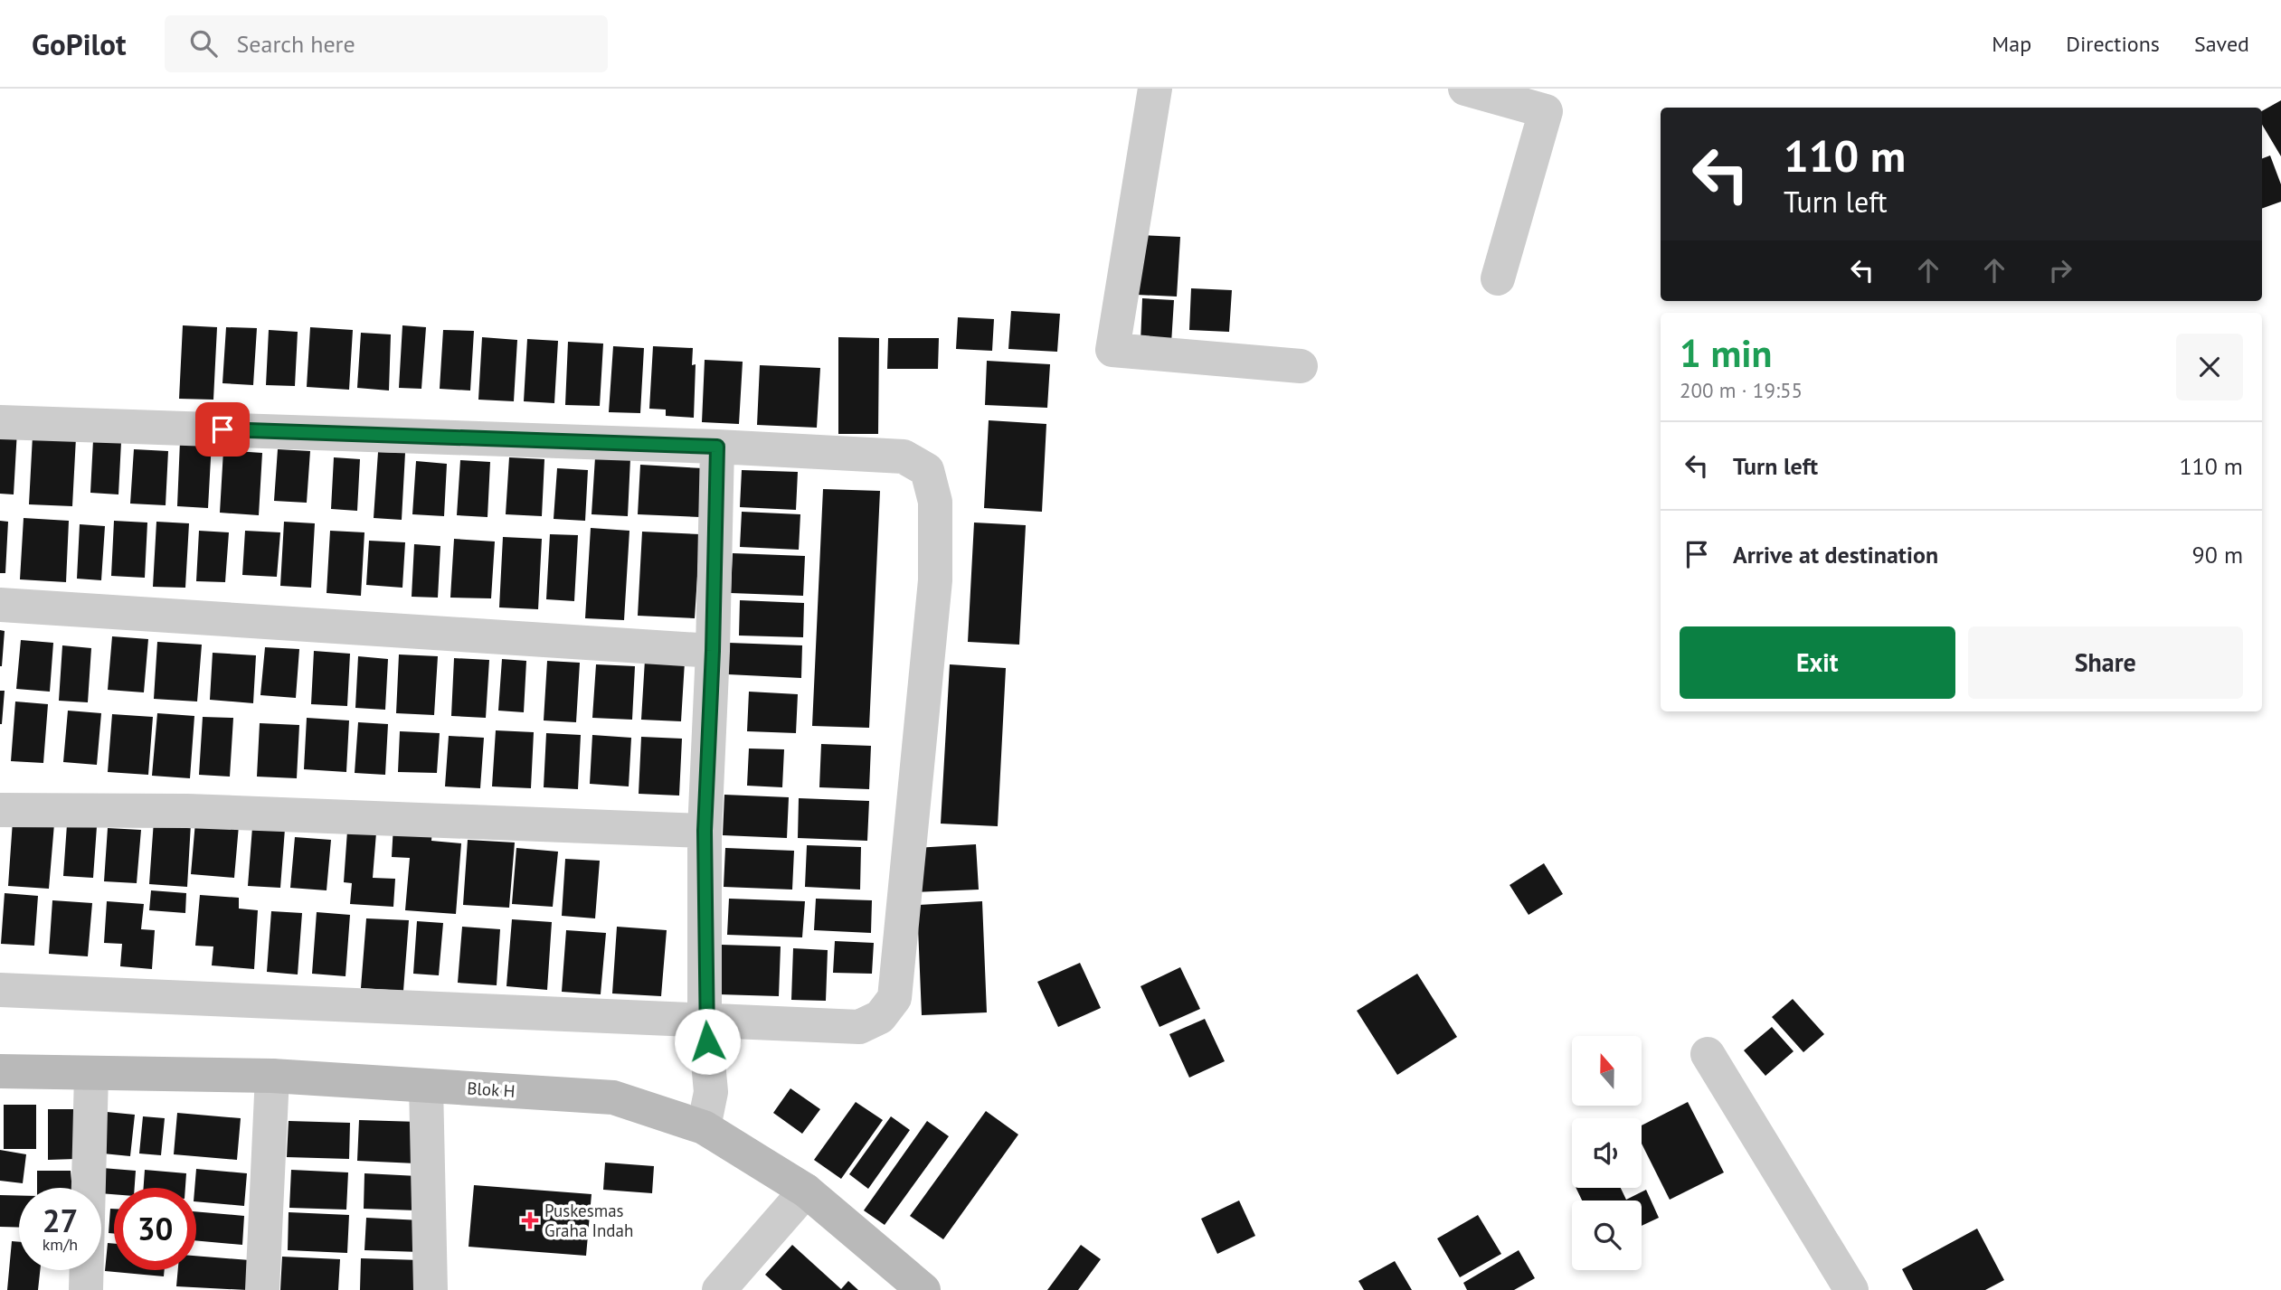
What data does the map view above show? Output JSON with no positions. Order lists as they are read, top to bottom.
{
  "streets": {
    "street": ["Blok H"]
  },
  "places": {
    "health": ["Puskesmas Graha Indah"]
  },
  "north": "top",
  "page": {
    "header": "GoPilot",
    "search": "Search here",
    "nav": ["Map", "Directions", "Saved"],
    "turn": ["110 m", "Turn left"],
    "heading": ["1 min", "200 m · 19:55"],
    "list": [
      {
        "name": "Turn left",
        "value": "110 m"
      },
      {
        "name": "Arrive at destination",
        "value": "90 m"
      }
    ],
    "buttons": ["Exit", "Share"],
    "speed": "27 km/h",
    "limit": "30"
  }
}
